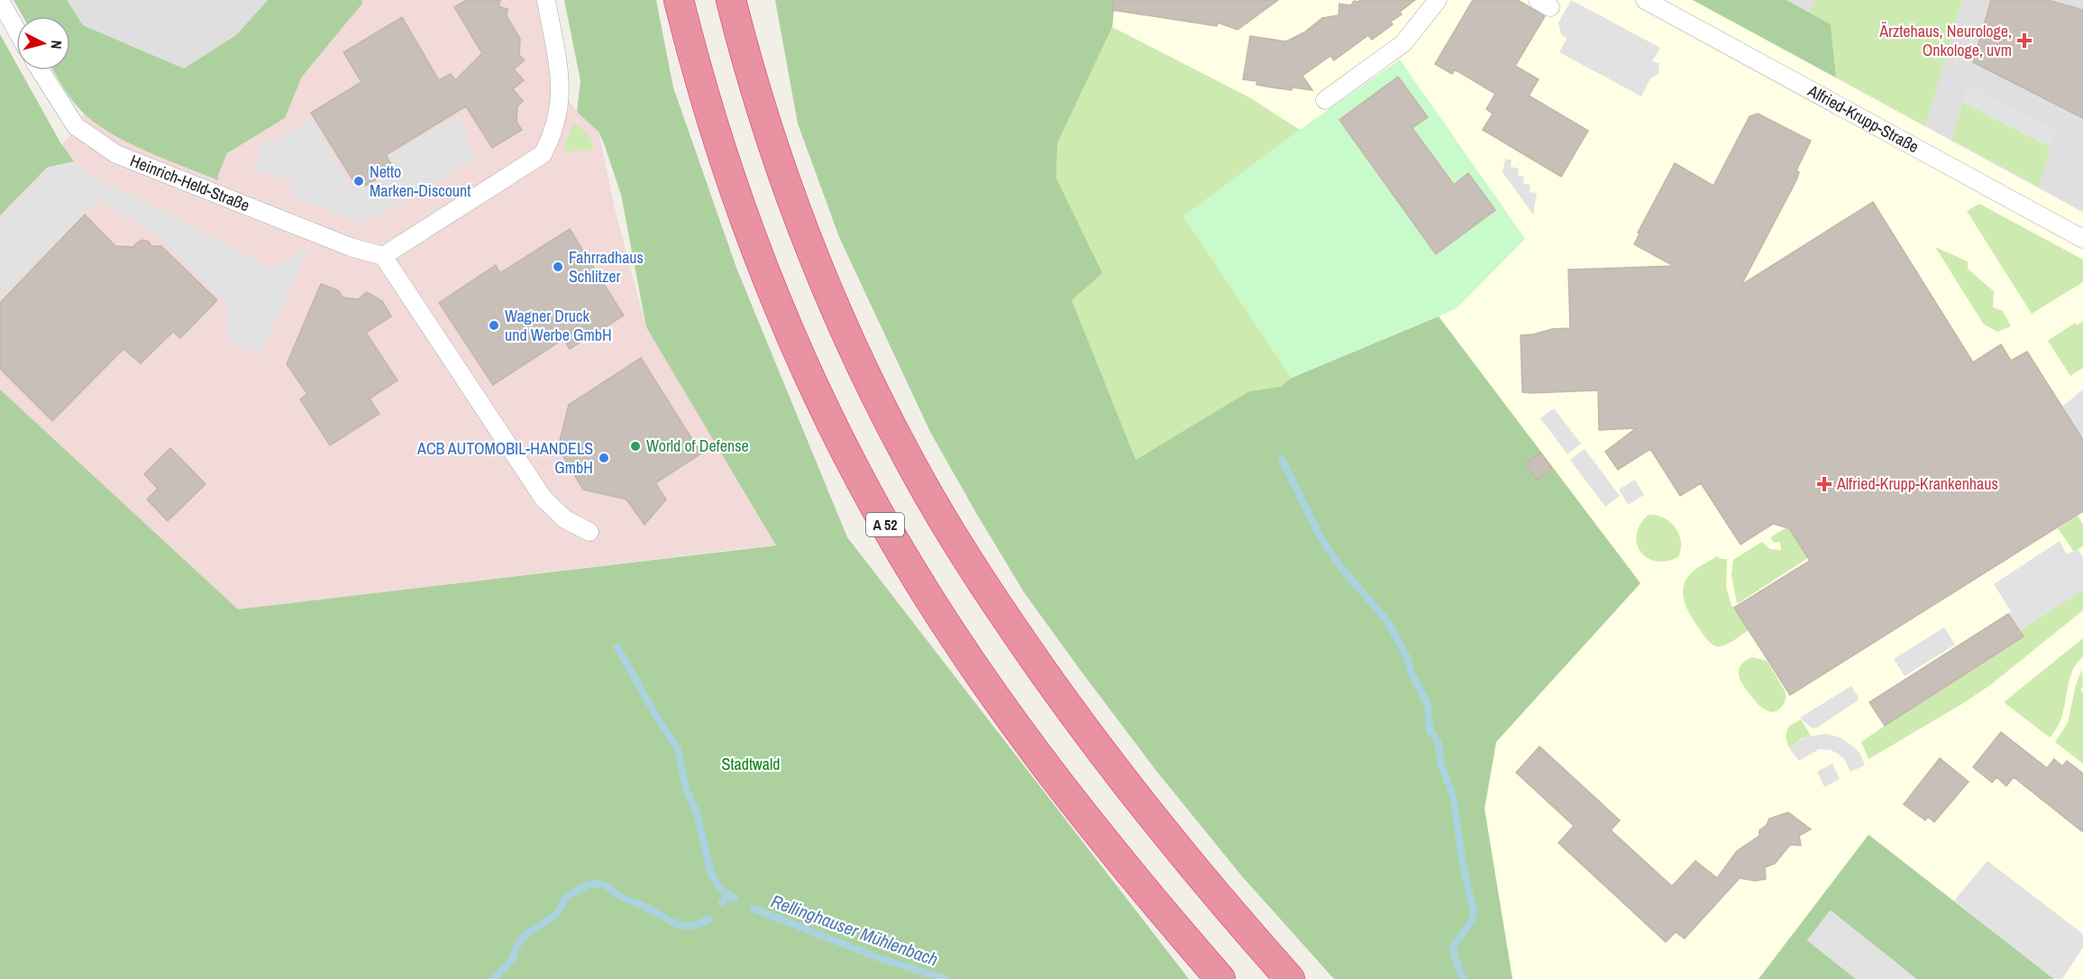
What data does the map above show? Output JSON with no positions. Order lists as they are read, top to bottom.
{
  "streets": {
    "highway": ["A 52"],
    "street": ["Alfried-Krupp-Straße", "Heinrich-Held-Straße"]
  },
  "water": ["Rellinghauser Mühlenbach"],
  "parks": ["Stadtwald"],
  "places": {
    "health": ["Ärztehaus, Neurologe, Onkologe, uvm", "Alfried-Krupp-Krankenhaus"],
    "other": [
      "Netto Marken-Discount",
      "Fahrradhaus Schlitzer",
      "Wagner Druck und Werbe GmbH",
      "World of Defense",
      "ACB AUTOMOBIL-HANDELS GmbH"
    ]
  },
  "north": "right"
}
